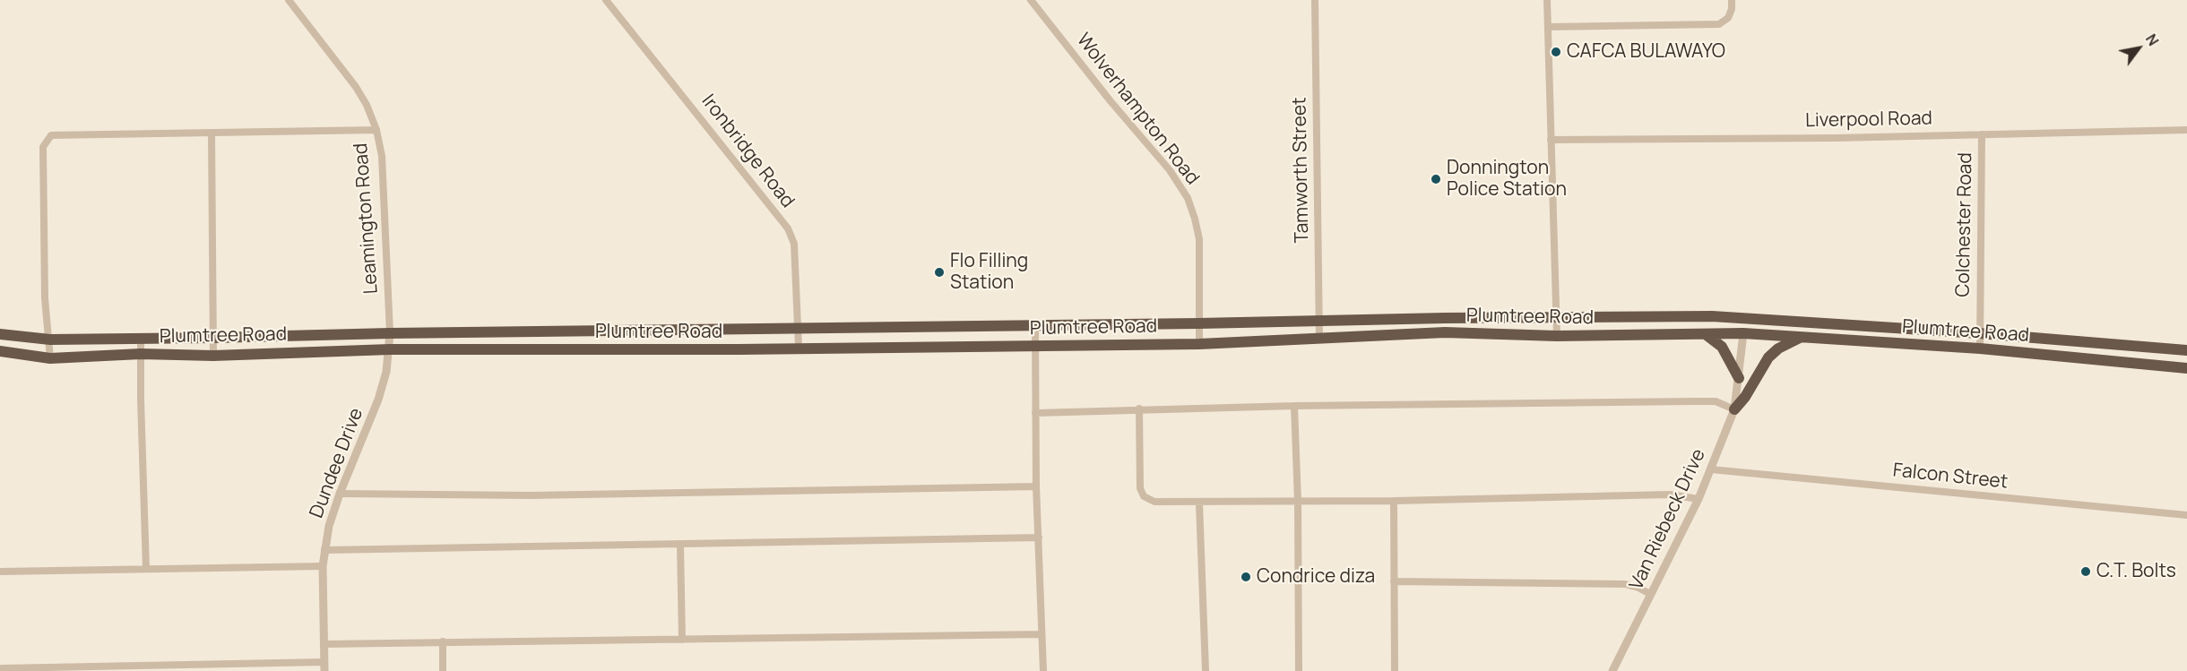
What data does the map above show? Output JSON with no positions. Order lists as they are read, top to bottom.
{
  "streets": {
    "highway": ["Plumtree Road"],
    "street": [
      "Wolverhampton Road",
      "Liverpool Road",
      "Ironbridge Road",
      "Tamworth Street",
      "Leamington Road",
      "Colchester Road",
      "Dundee Drive",
      "Falcon Street",
      "Van Riebeck Drive"
    ]
  },
  "crossings": [
    ["Wolverhampton Road", "Plumtree Road"],
    ["Liverpool Road", "Colchester Road"],
    ["Ironbridge Road", "Plumtree Road"],
    ["Tamworth Street", "Plumtree Road"],
    ["Leamington Road", "Plumtree Road"],
    ["Leamington Road", "Dundee Drive"],
    ["Colchester Road", "Plumtree Road"],
    ["Plumtree Road", "Dundee Drive"],
    ["Plumtree Road", "Van Riebeck Drive"],
    ["Falcon Street", "Van Riebeck Drive"]
  ],
  "places": [
    "CAFCA BULAWAYO",
    "Donnington Police Station",
    "Flo Filling Station",
    "C.T. Bolts",
    "Condrice diza"
  ],
  "north": "top right"
}
